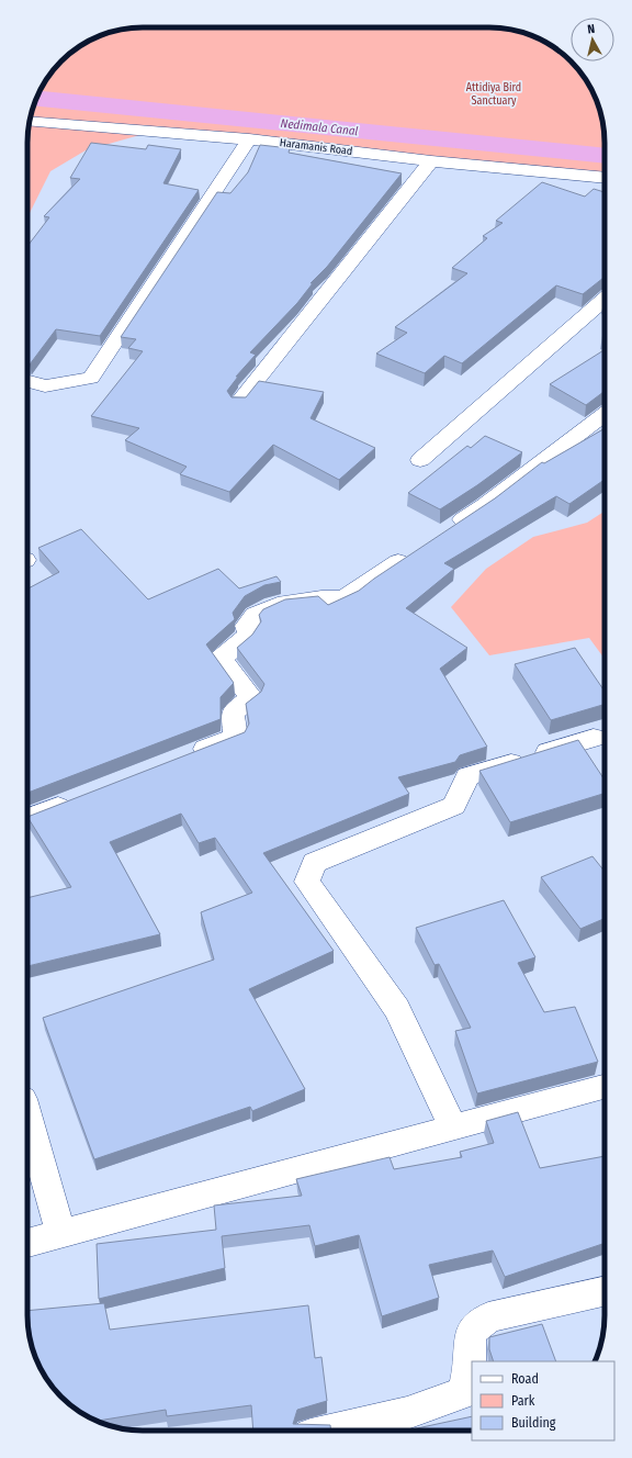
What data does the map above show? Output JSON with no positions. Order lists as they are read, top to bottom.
{
  "streets": {
    "street": ["Haramanis Road"]
  },
  "water": ["Nedimala Canal"],
  "parks": ["Attidiya Bird Sanctuary"],
  "legend": ["Road", "Park", "Building"],
  "north": "top"
}
